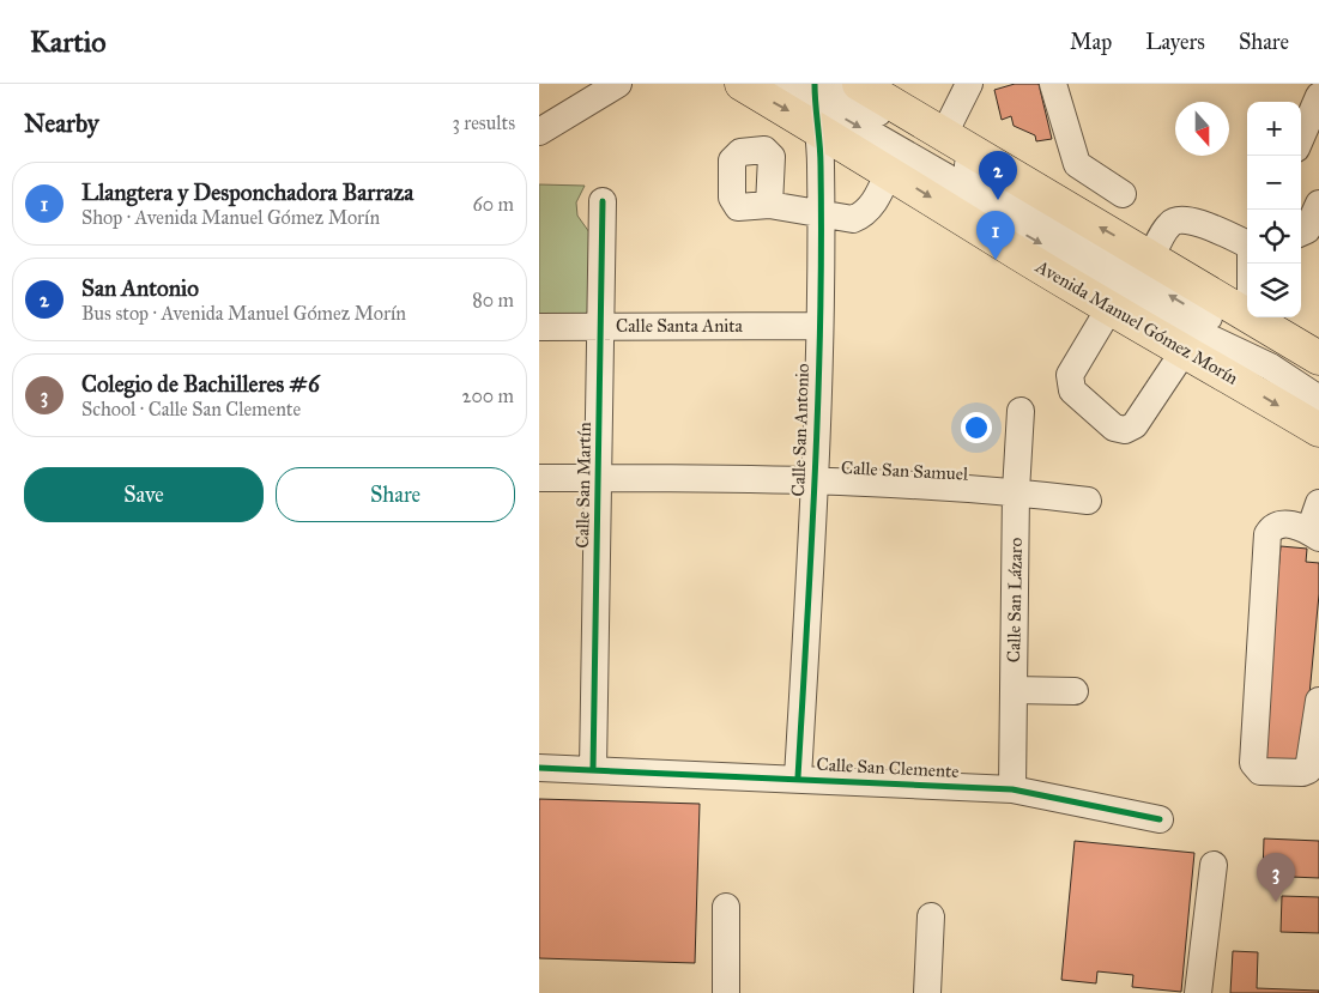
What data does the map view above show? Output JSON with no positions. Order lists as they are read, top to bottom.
{
  "streets": {
    "main road": ["Avenida Manuel Gómez Morín"],
    "street": [
      "Calle Santa Anita",
      "Calle San Antonio",
      "Calle San Samuel",
      "Calle San Martín",
      "Calle San Lázaro",
      "Calle San Clemente"
    ]
  },
  "crossings": [
    ["Avenida Manuel Gómez Morín", "Calle San Antonio"],
    ["Calle Santa Anita", "Calle San Antonio"],
    ["Calle Santa Anita", "Calle San Martín"],
    ["Calle San Antonio", "Calle San Samuel"],
    ["Calle San Antonio", "Calle San Clemente"],
    ["Calle San Samuel", "Calle San Martín"],
    ["Calle San Samuel", "Calle San Lázaro"],
    ["Calle San Martín", "Calle San Clemente"],
    ["Calle San Lázaro", "Calle San Clemente"]
  ],
  "north": "bottom",
  "page": {
    "header": "Kartio",
    "nav": ["Map", "Layers", "Share"],
    "heading": ["Nearby", "3 results"],
    "map_buttons": ["+", "−"],
    "pins": ["2", "1", "3"],
    "list": [
      {
        "mark": "1",
        "name": "Llangtera y Desponchadora Barraza",
        "note": "Shop · Avenida Manuel Gómez Morín",
        "value": "60 m"
      },
      {
        "mark": "2",
        "name": "San Antonio",
        "note": "Bus stop · Avenida Manuel Gómez Morín",
        "value": "80 m"
      },
      {
        "mark": "3",
        "name": "Colegio de Bachilleres #6",
        "note": "School · Calle San Clemente",
        "value": "200 m"
      }
    ],
    "buttons": ["Save", "Share"]
  }
}
